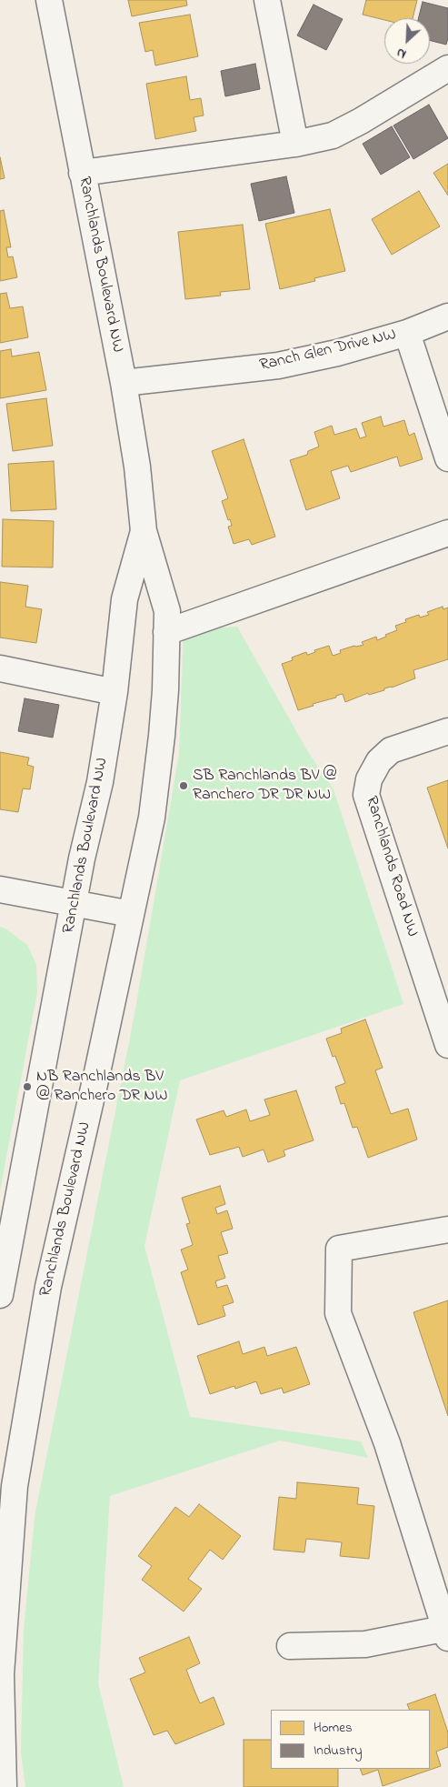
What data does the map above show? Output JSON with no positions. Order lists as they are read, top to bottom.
{
  "streets": {
    "street": ["Ranchlands Boulevard NW", "Ranch Glen Drive NW", "Ranchlands Road NW"]
  },
  "crossings": [
    ["Ranchlands Boulevard NW", "Ranch Glen Drive NW"]
  ],
  "places": ["SB Ranchlands BV @ Ranchero DR DR NW", "NB Ranchlands BV @ Ranchero DR NW"],
  "legend": ["Homes", "Industry"],
  "north": "bottom left"
}
